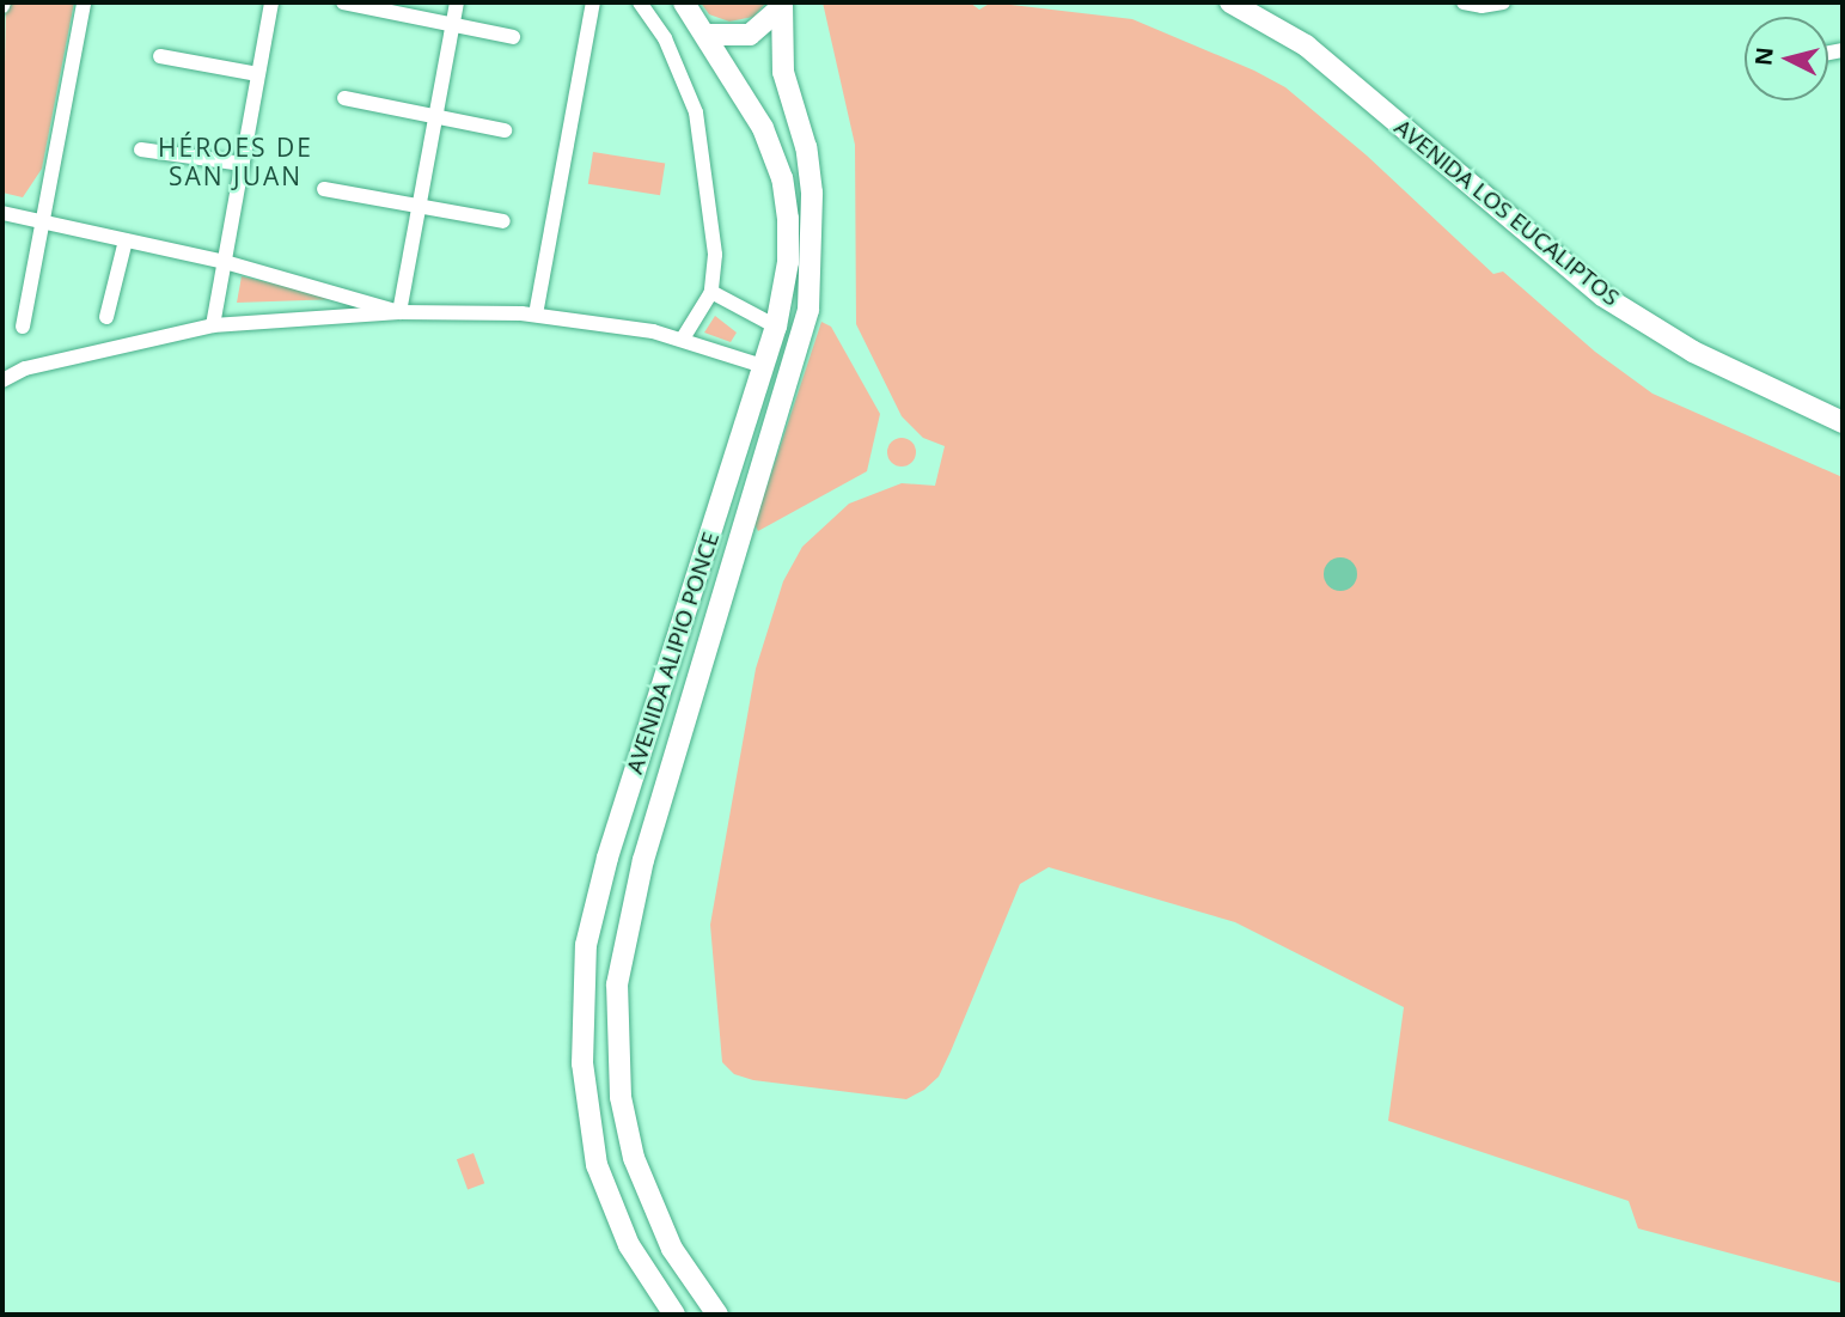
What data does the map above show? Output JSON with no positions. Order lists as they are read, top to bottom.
{
  "streets": {
    "main road": ["AVENIDA LOS EUCALIPTOS", "AVENIDA ALIPIO PONCE"]
  },
  "districts": ["HÉROES DE SAN JUAN"],
  "north": "left"
}
